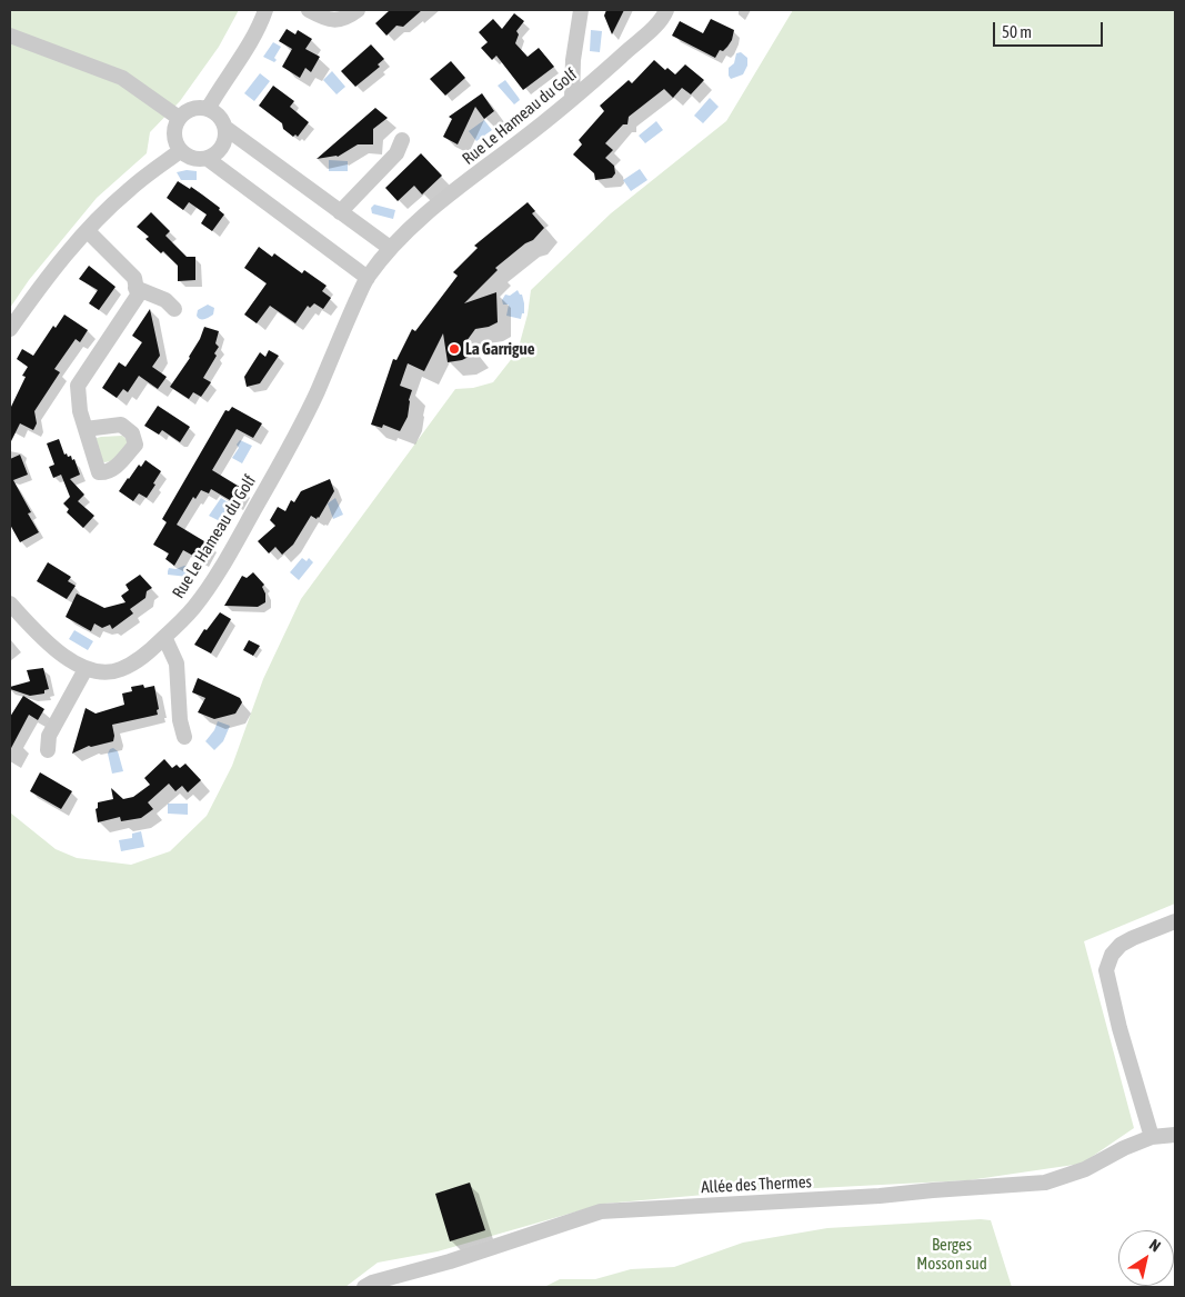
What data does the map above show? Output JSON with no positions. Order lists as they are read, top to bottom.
{
  "streets": {
    "street": ["Rue Le Hameau du Golf", "Allée des Thermes"]
  },
  "parks": ["Berges Mosson sud"],
  "places": ["La Garrigue"],
  "scale_bar": "50 m",
  "north": "top right"
}
